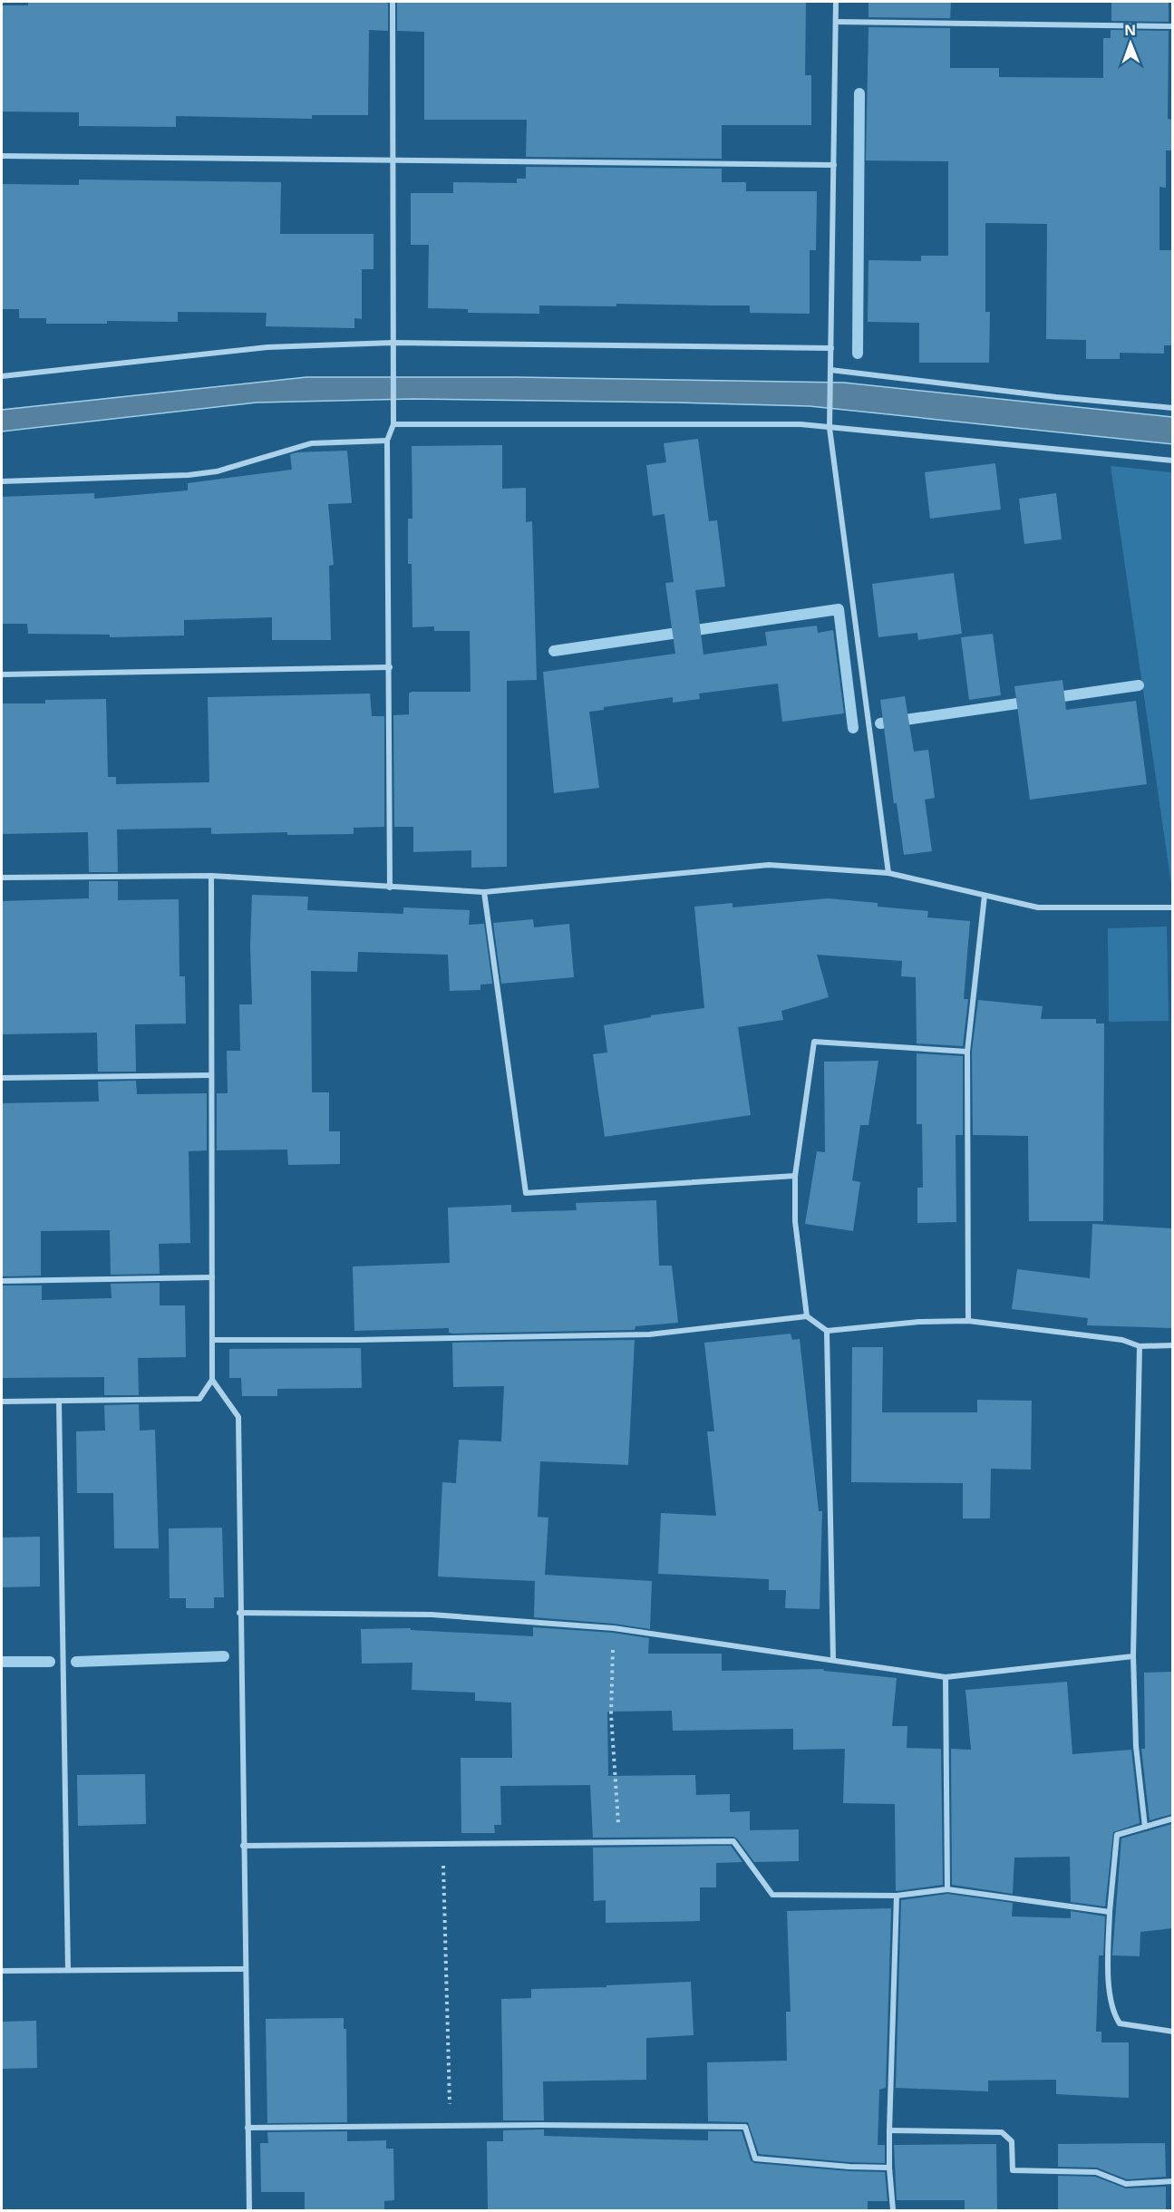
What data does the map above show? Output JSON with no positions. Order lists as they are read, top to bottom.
{
  "north": "top"
}
